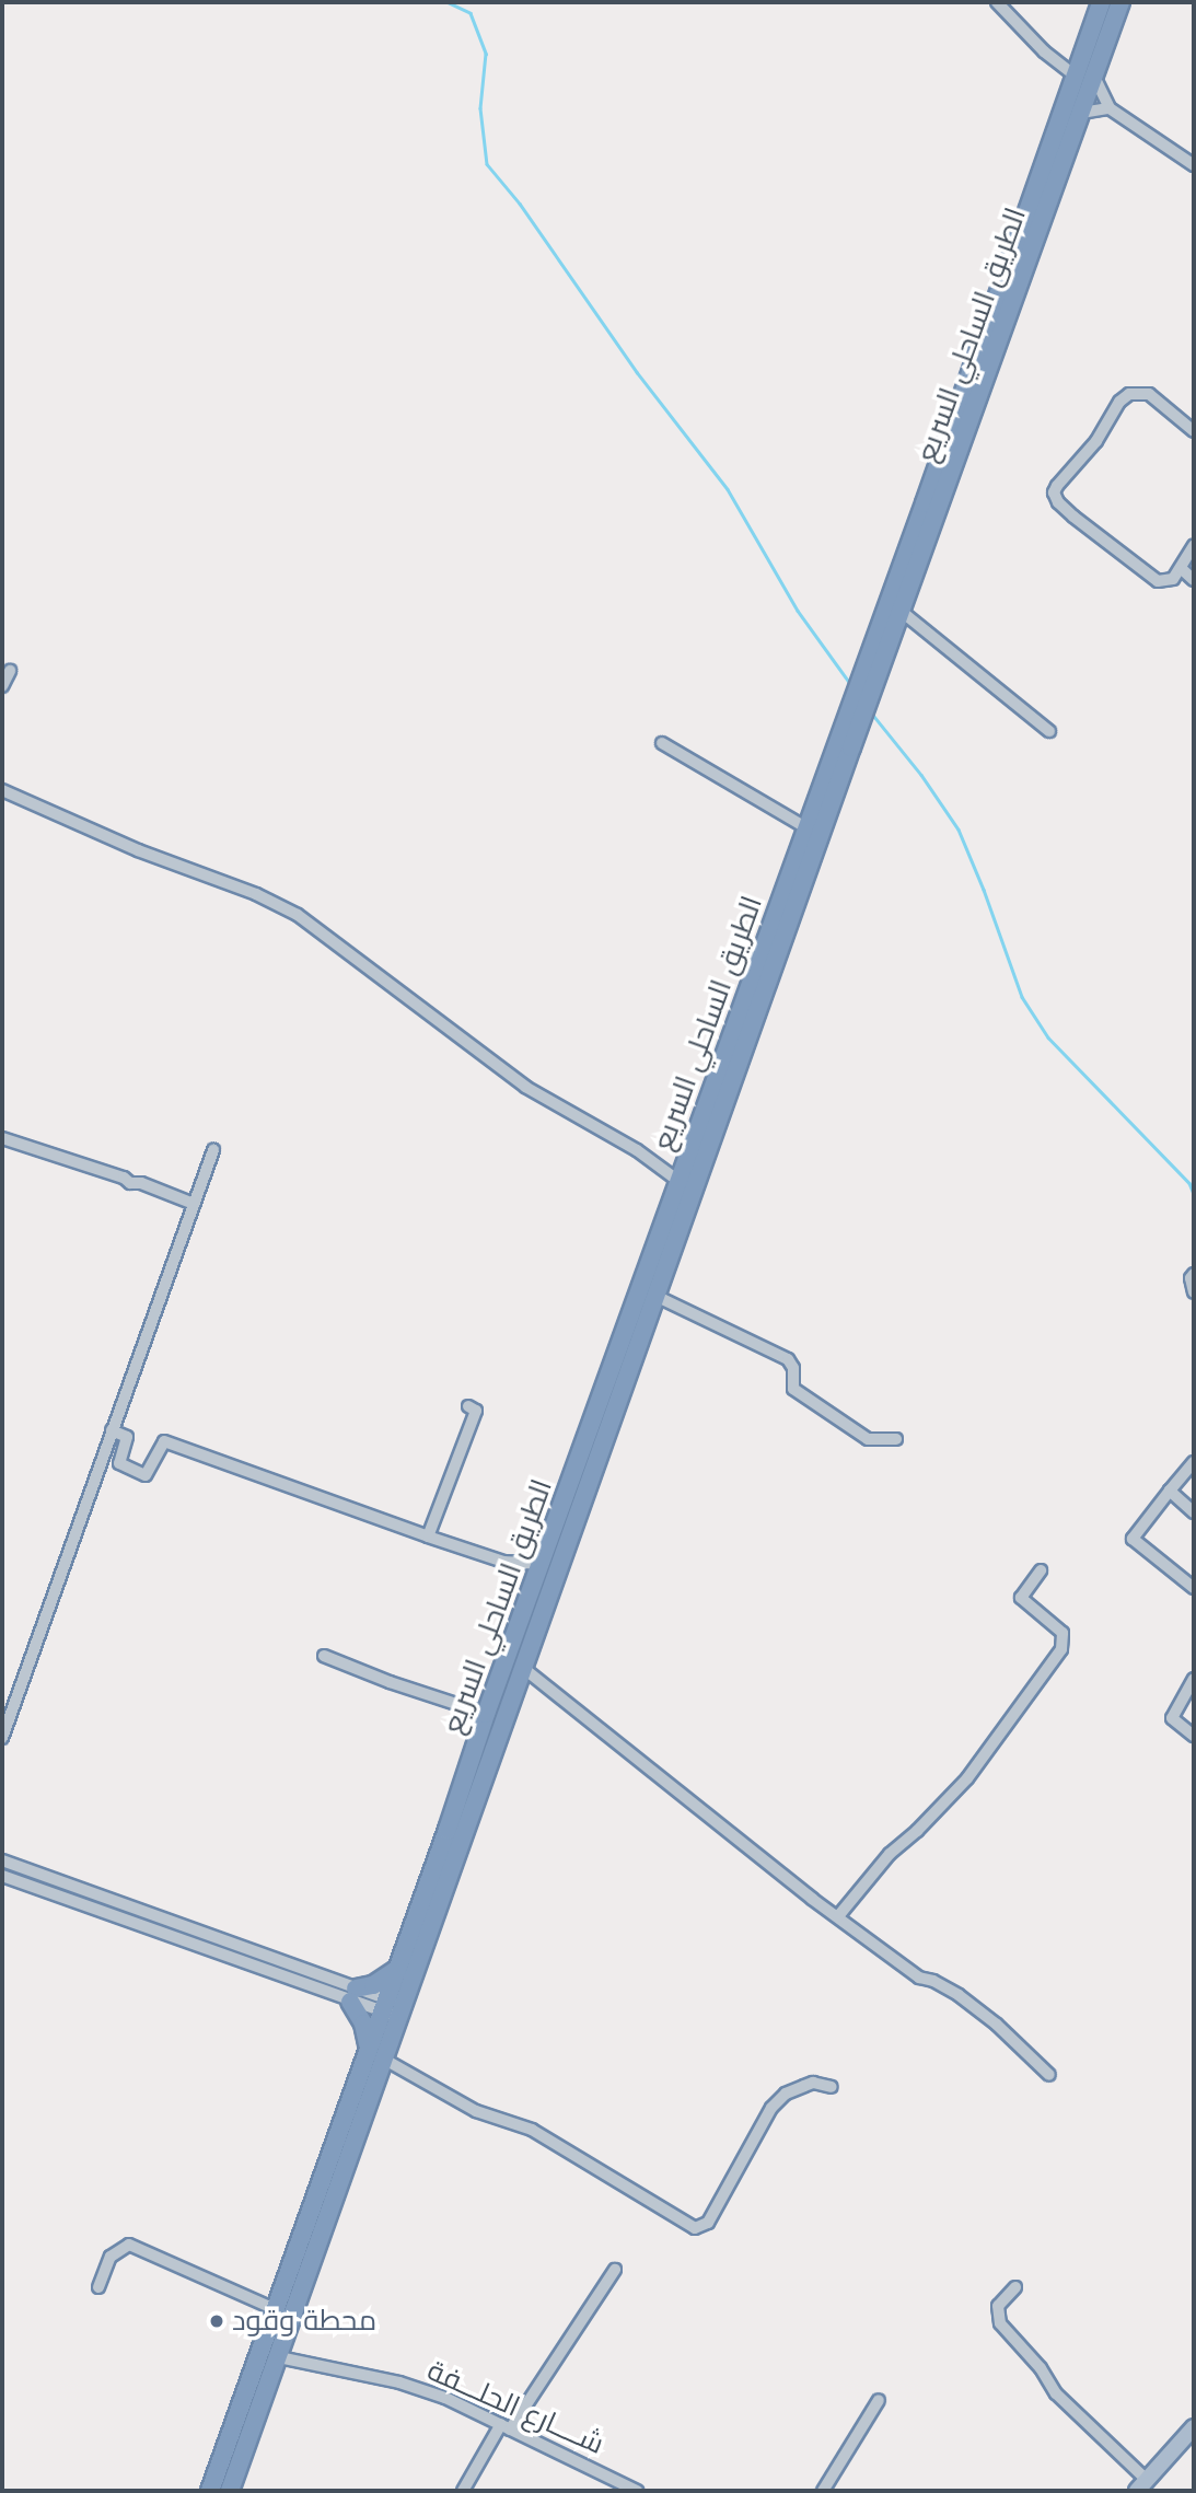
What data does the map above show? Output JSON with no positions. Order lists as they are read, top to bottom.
{
  "streets": {
    "highway": ["الطريق الساحلي السريع"],
    "street": ["شــــارع الحلـــفة"]
  },
  "crossings": [
    ["الطريق الساحلي السريع", "شــــارع الحلـــفة"]
  ],
  "places": ["محطة وقود"]
}
